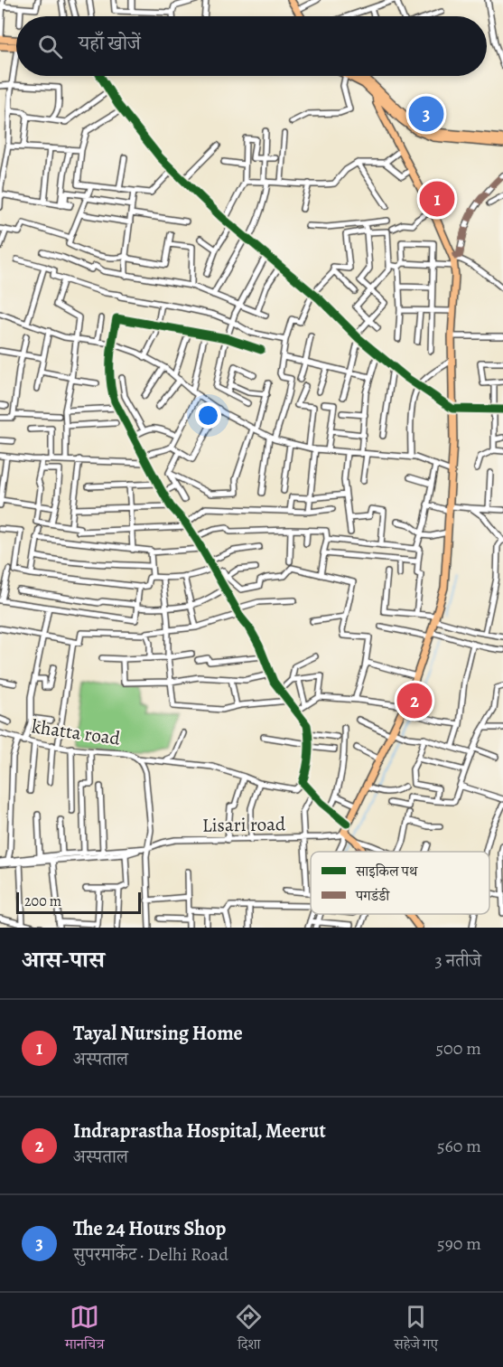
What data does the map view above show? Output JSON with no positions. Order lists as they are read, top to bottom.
{
  "streets": {
    "street": ["khatta road", "Lisari road"]
  },
  "crossings": [
    ["khatta road", "Lisari road"]
  ],
  "legend": ["साइकिल पथ", "पगडंडी"],
  "scale_bar": "200 m",
  "page": {
    "search": "यहाँ खोजें",
    "pins": ["3", "1", "2"],
    "scale": "200 m",
    "heading": ["आस-पास", "3 नतीजे"],
    "list": [
      {
        "mark": "1",
        "name": "Tayal Nursing Home",
        "note": "अस्पताल",
        "value": "500 m"
      },
      {
        "mark": "2",
        "name": "Indraprastha Hospital, Meerut",
        "note": "अस्पताल",
        "value": "560 m"
      },
      {
        "mark": "3",
        "name": "The 24 Hours Shop",
        "note": "सुपरमार्केट · Delhi Road",
        "value": "590 m"
      }
    ],
    "nav": ["मानचित्र", "दिशा", "सहेजे गए"]
  }
}
